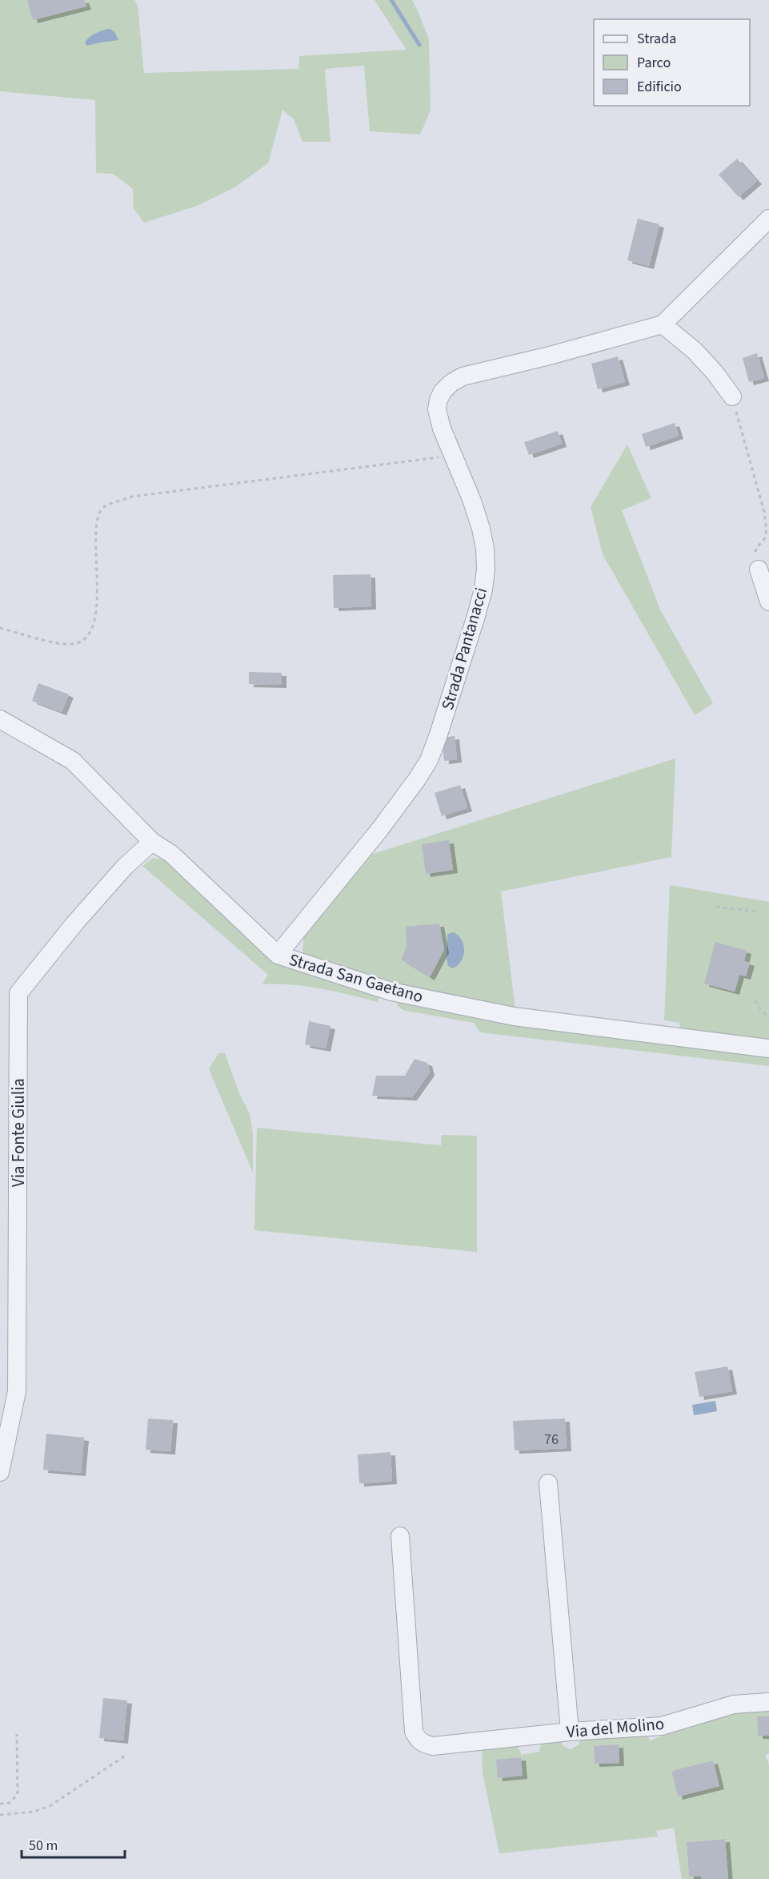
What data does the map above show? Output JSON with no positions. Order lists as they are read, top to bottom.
{
  "streets": {
    "street": [
      "Strada Pantanacci",
      "Strada San Gaetano",
      "Via Fonte Giulia",
      "Via del Molino"
    ]
  },
  "crossings": [
    ["Strada Pantanacci", "Strada San Gaetano"],
    ["Strada San Gaetano", "Via Fonte Giulia"]
  ],
  "house_numbers": ["76"],
  "legend": ["Strada", "Parco", "Edificio"],
  "scale_bar": "50 m"
}
